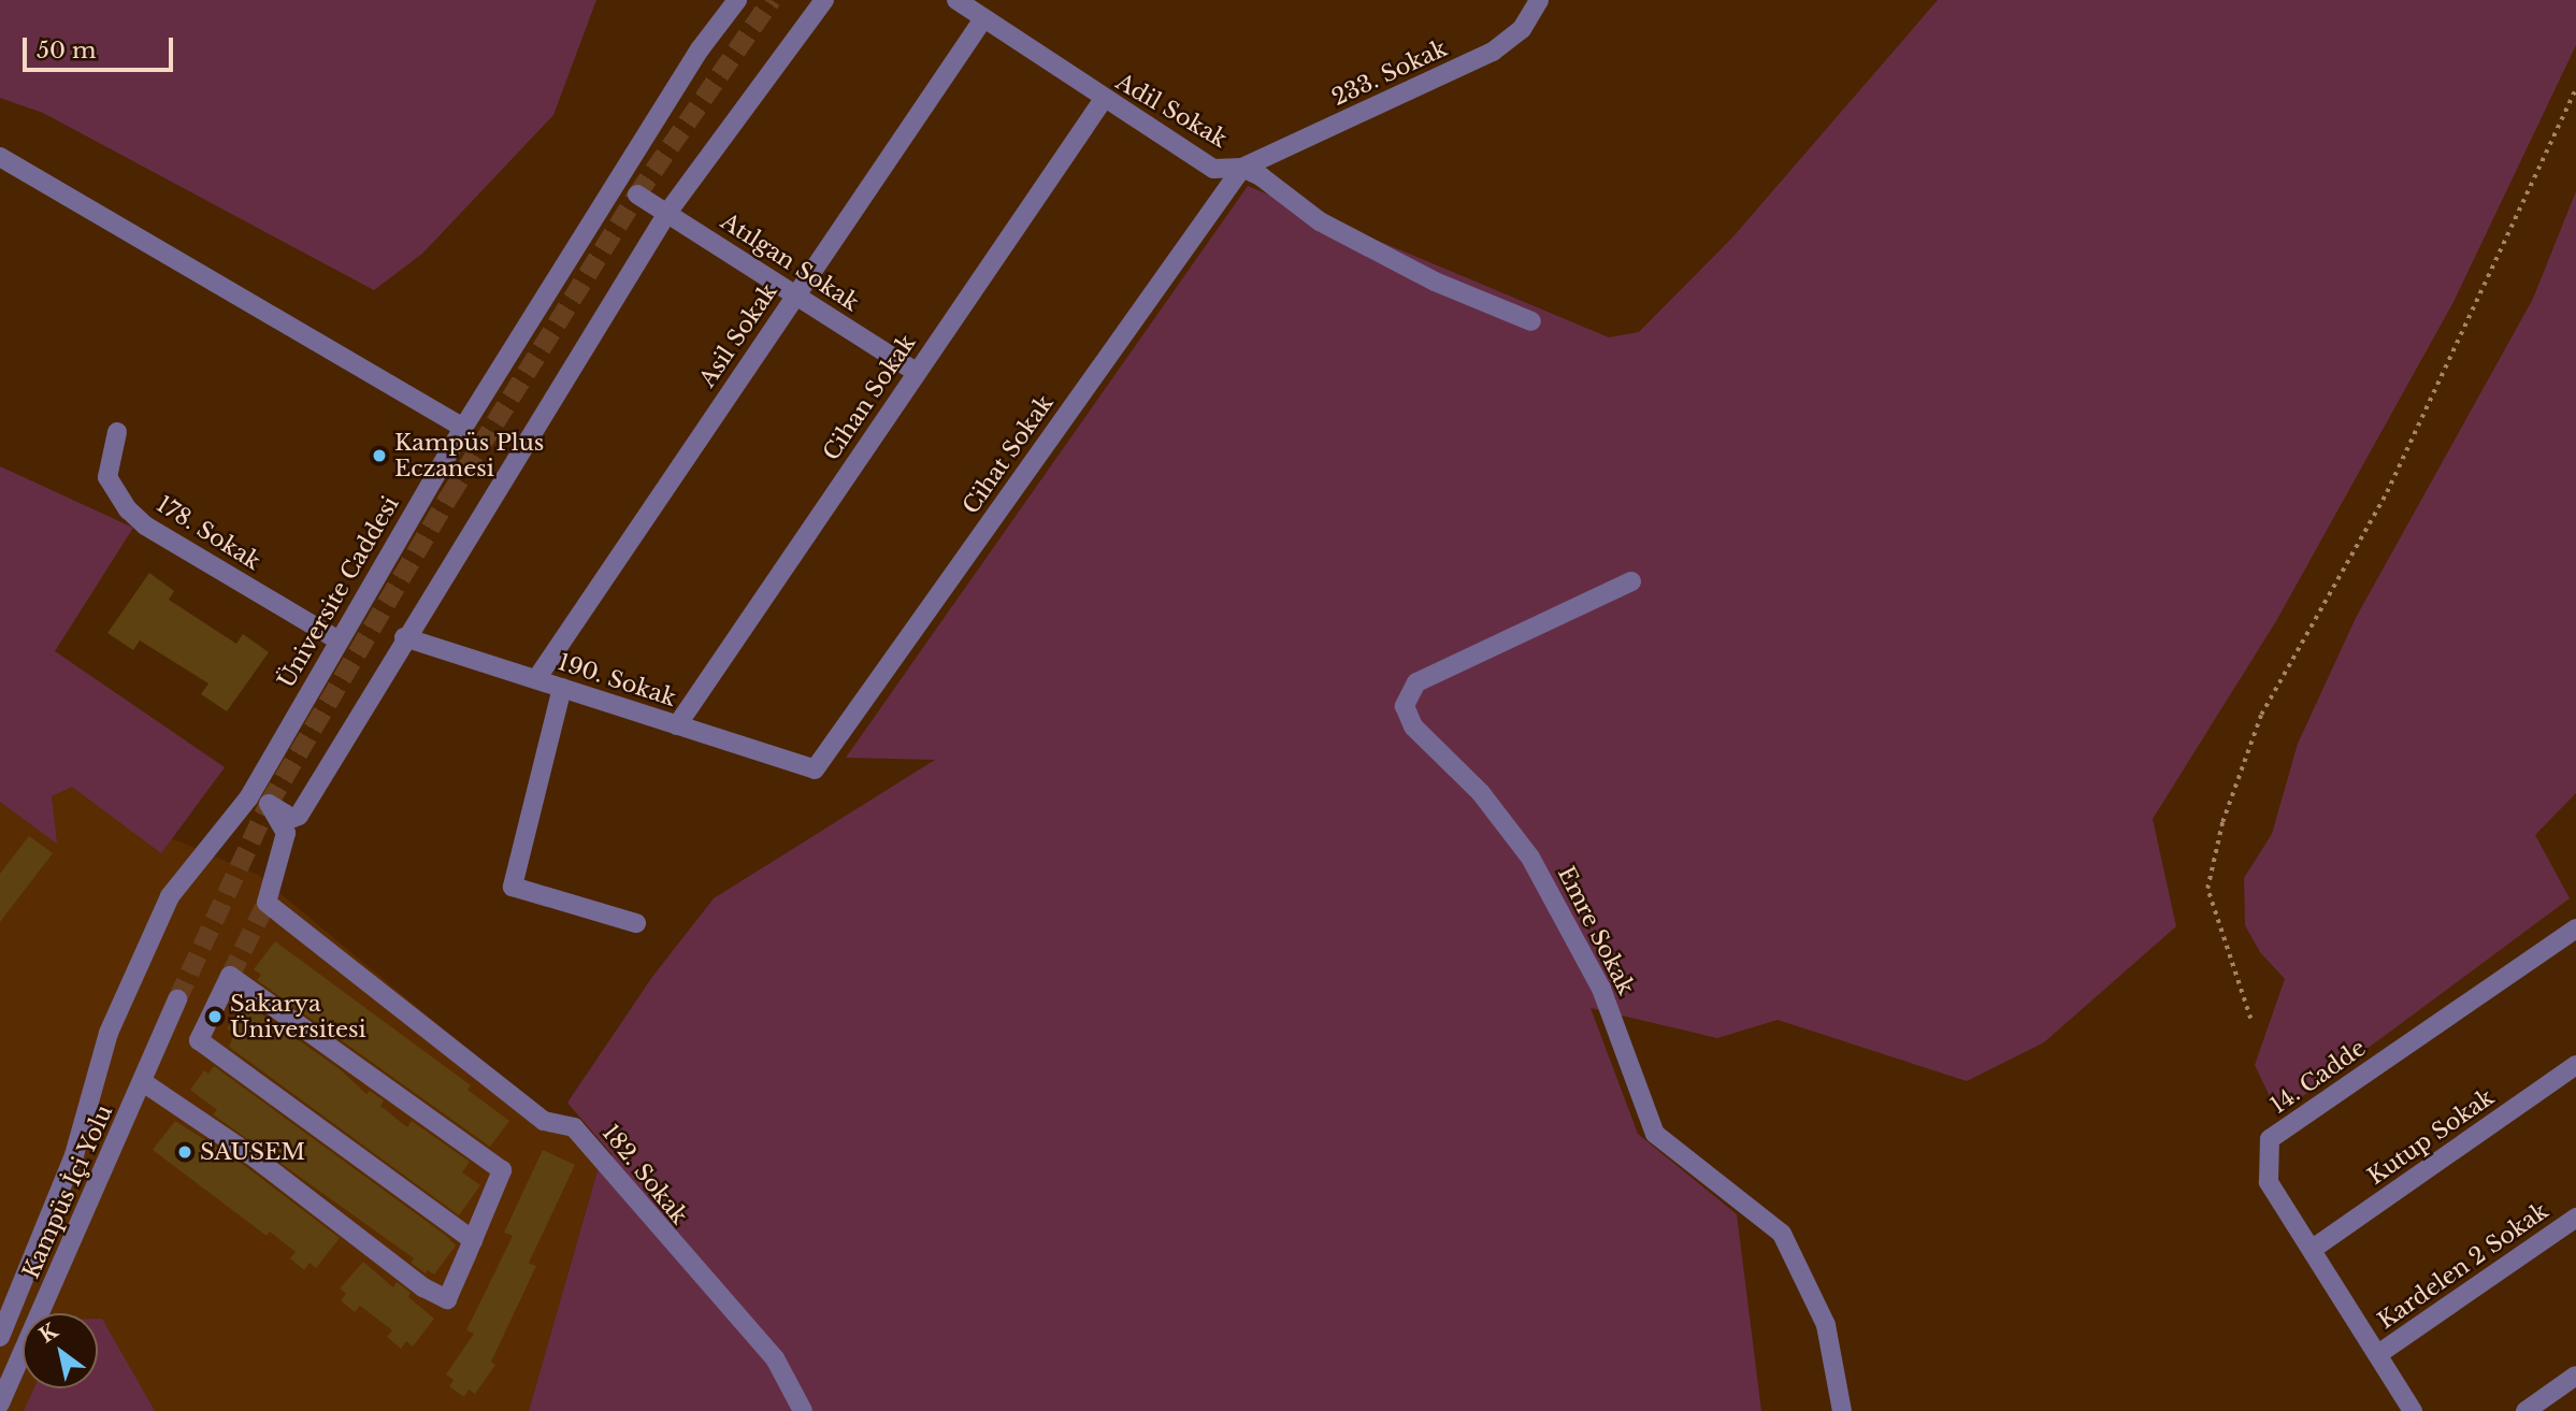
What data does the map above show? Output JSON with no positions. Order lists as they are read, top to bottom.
{
  "streets": {
    "street": [
      "233. Sokak",
      "Adil Sokak",
      "Atılgan Sokak",
      "Asil Sokak",
      "Cihan Sokak",
      "Cihat Sokak",
      "178. Sokak",
      "Üniversite Caddesi",
      "190. Sokak",
      "Emre Sokak",
      "14. Cadde",
      "Kutup Sokak",
      "182. Sokak",
      "Kampüs İçi Yolu",
      "Kardelen 2 Sokak"
    ]
  },
  "crossings": [
    ["233. Sokak", "Adil Sokak"],
    ["233. Sokak", "Cihat Sokak"],
    ["Adil Sokak", "Asil Sokak"],
    ["Adil Sokak", "Cihan Sokak"],
    ["Adil Sokak", "Cihat Sokak"],
    ["Atılgan Sokak", "Asil Sokak"],
    ["Atılgan Sokak", "Cihan Sokak"],
    ["Asil Sokak", "190. Sokak"],
    ["Cihan Sokak", "190. Sokak"],
    ["Cihat Sokak", "190. Sokak"],
    ["178. Sokak", "Üniversite Caddesi"],
    ["Üniversite Caddesi", "Kampüs İçi Yolu"],
    ["190. Sokak", "182. Sokak"],
    ["14. Cadde", "Kutup Sokak"],
    ["14. Cadde", "Kardelen 2 Sokak"]
  ],
  "places": ["Kampüs Plus Eczanesi", "Sakarya Üniversitesi", "SAUSEM"],
  "scale_bar": "50 m",
  "north": "top left"
}
